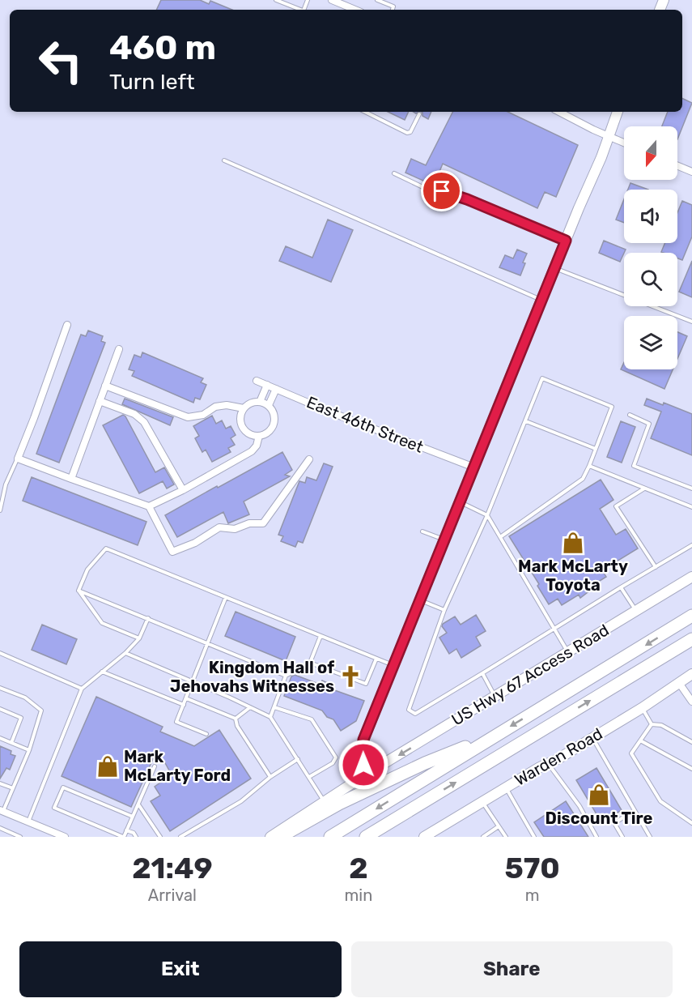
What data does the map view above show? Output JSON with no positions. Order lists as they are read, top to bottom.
{
  "streets": {
    "main road": ["US Hwy 67 Access Road", "Warden Road"],
    "street": ["East 46th Street"]
  },
  "places": {
    "shop": ["Mark McLarty Toyota", "Mark McLarty Ford", "Discount Tire"],
    "church": ["Kingdom Hall of Jehovahs Witnesses"]
  },
  "north": "bottom",
  "page": {
    "turn": ["460 m", "Turn left"],
    "eta": [
      "21:49",
      "Arrival",
      "2",
      "min",
      "570",
      "m"
    ],
    "buttons": ["Exit", "Share"]
  }
}
